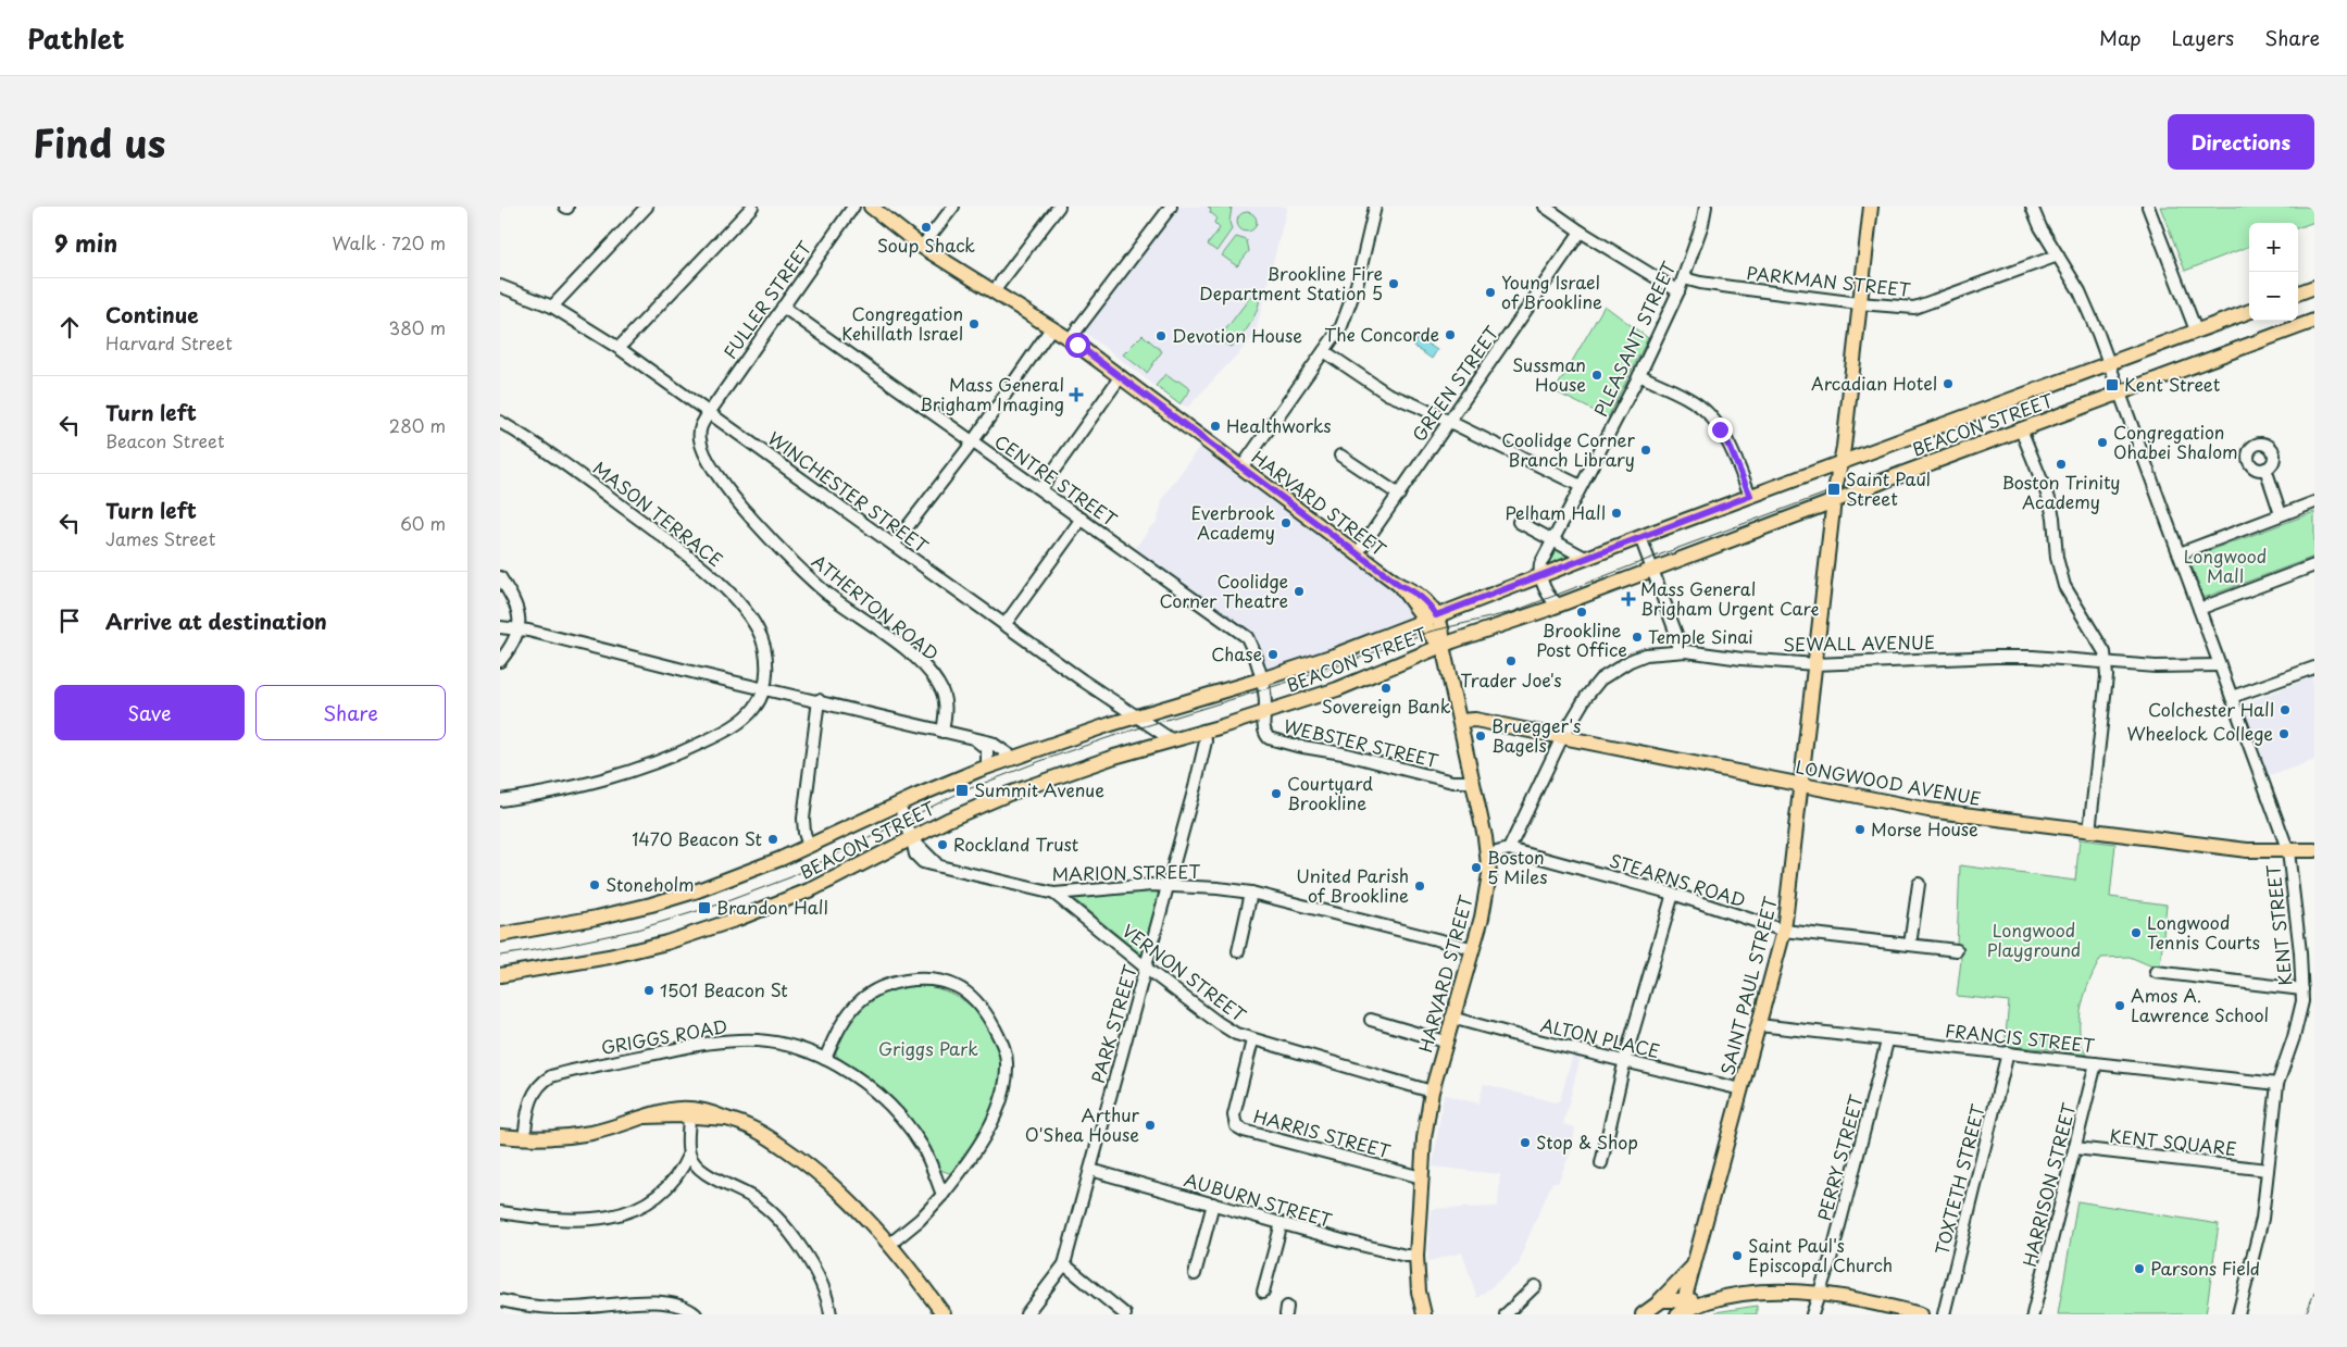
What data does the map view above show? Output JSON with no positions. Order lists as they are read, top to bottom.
{
  "streets": {
    "main road": [
      "BEACON STREET",
      "HARVARD STREET",
      "LONGWOOD AVENUE",
      "SAINT PAUL STREET"
    ],
    "street": [
      "PARKMAN STREET",
      "FULLER STREET",
      "PLEASANT STREET",
      "GREEN STREET",
      "CENTRE STREET",
      "WINCHESTER STREET",
      "MASON TERRACE",
      "ATHERTON ROAD",
      "SEWALL AVENUE",
      "WEBSTER STREET",
      "MARION STREET",
      "STEARNS ROAD",
      "KENT STREET",
      "VERNON STREET",
      "PARK STREET",
      "GRIGGS ROAD",
      "ALTON PLACE",
      "FRANCIS STREET",
      "HARRIS STREET",
      "KENT SQUARE",
      "PERRY STREET",
      "TOXTETH STREET",
      "HARRISON STREET",
      "AUBURN STREET"
    ]
  },
  "crossings": [
    ["PARKMAN STREET", "PLEASANT STREET"],
    ["PARKMAN STREET", "KENT STREET"],
    ["PARKMAN STREET", "SAINT PAUL STREET"],
    ["FULLER STREET", "CENTRE STREET"],
    ["FULLER STREET", "WINCHESTER STREET"],
    ["FULLER STREET", "ATHERTON ROAD"],
    ["PLEASANT STREET", "BEACON STREET"],
    ["GREEN STREET", "HARVARD STREET"],
    ["BEACON STREET", "CENTRE STREET"],
    ["BEACON STREET", "WINCHESTER STREET"],
    ["BEACON STREET", "HARVARD STREET"],
    ["BEACON STREET", "WEBSTER STREET"],
    ["BEACON STREET", "MARION STREET"],
    ["BEACON STREET", "KENT STREET"],
    ["BEACON STREET", "SAINT PAUL STREET"],
    ["BEACON STREET", "PARK STREET"],
    ["CENTRE STREET", "WEBSTER STREET"],
    ["WINCHESTER STREET", "ATHERTON ROAD"],
    ["HARVARD STREET", "WEBSTER STREET"],
    ["HARVARD STREET", "LONGWOOD AVENUE"],
    ["HARVARD STREET", "MARION STREET"],
    ["HARVARD STREET", "STEARNS ROAD"],
    ["HARVARD STREET", "VERNON STREET"],
    ["HARVARD STREET", "ALTON PLACE"],
    ["HARVARD STREET", "HARRIS STREET"],
    ["HARVARD STREET", "AUBURN STREET"],
    ["SEWALL AVENUE", "LONGWOOD AVENUE"],
    ["SEWALL AVENUE", "STEARNS ROAD"],
    ["SEWALL AVENUE", "KENT STREET"],
    ["SEWALL AVENUE", "SAINT PAUL STREET"],
    ["LONGWOOD AVENUE", "KENT STREET"],
    ["LONGWOOD AVENUE", "SAINT PAUL STREET"],
    ["MARION STREET", "VERNON STREET"],
    ["MARION STREET", "PARK STREET"],
    ["STEARNS ROAD", "SAINT PAUL STREET"],
    ["KENT STREET", "FRANCIS STREET"],
    ["KENT STREET", "KENT SQUARE"],
    ["VERNON STREET", "PARK STREET"],
    ["VERNON STREET", "HARRIS STREET"],
    ["SAINT PAUL STREET", "ALTON PLACE"],
    ["SAINT PAUL STREET", "FRANCIS STREET"],
    ["PARK STREET", "AUBURN STREET"],
    ["FRANCIS STREET", "PERRY STREET"],
    ["FRANCIS STREET", "TOXTETH STREET"],
    ["FRANCIS STREET", "HARRISON STREET"],
    ["KENT SQUARE", "HARRISON STREET"]
  ],
  "parks": ["Longwood Mall", "Longwood Playground", "Griggs Park"],
  "places": {
    "other": [
      "Soup Shack",
      "Brookline Fire Department Station 5",
      "Young Israel of Brookline",
      "Congregation Kehillath Israel",
      "The Concorde",
      "Devotion House",
      "Sussman House",
      "Arcadian Hotel",
      "Healthworks",
      "Congregation Ohabei Shalom",
      "Coolidge Corner Branch Library",
      "Boston Trinity Academy",
      "Pelham Hall",
      "Everbrook Academy",
      "Coolidge Corner Theatre",
      "Brookline Post Office",
      "Temple Sinai",
      "Chase",
      "Trader Joe's",
      "Sovereign Bank",
      "Colchester Hall",
      "Wheelock College",
      "Bruegger's Bagels",
      "Courtyard Brookline",
      "Morse House",
      "1470 Beacon St",
      "Rockland Trust",
      "Boston 5 Miles",
      "Stoneholm",
      "United Parish of Brookline",
      "Longwood Tennis Courts",
      "1501 Beacon St",
      "Amos A. Lawrence School",
      "Arthur O'Shea House",
      "Stop & Shop",
      "Saint Paul's Episcopal Church",
      "Parsons Field"
    ],
    "transit": [
      "Kent Street",
      "Saint Paul Street",
      "Summit Avenue",
      "Brandon Hall"
    ],
    "health": ["Mass General Brigham Imaging", "Mass General Brigham Urgent Care"]
  },
  "page": {
    "header": "Pathlet",
    "nav": ["Map", "Layers", "Share"],
    "title": "Find us",
    "buttons": [
      "Directions",
      ["Save", "Share"]
    ],
    "heading": ["9 min", "Walk · 720 m"],
    "map_buttons": ["+", "−"],
    "list": [
      ["Continue", "Harvard Street", "380 m"],
      ["Turn left", "Beacon Street", "280 m"],
      ["Turn left", "James Street", "60 m"],
      "Arrive at destination"
    ]
  }
}
